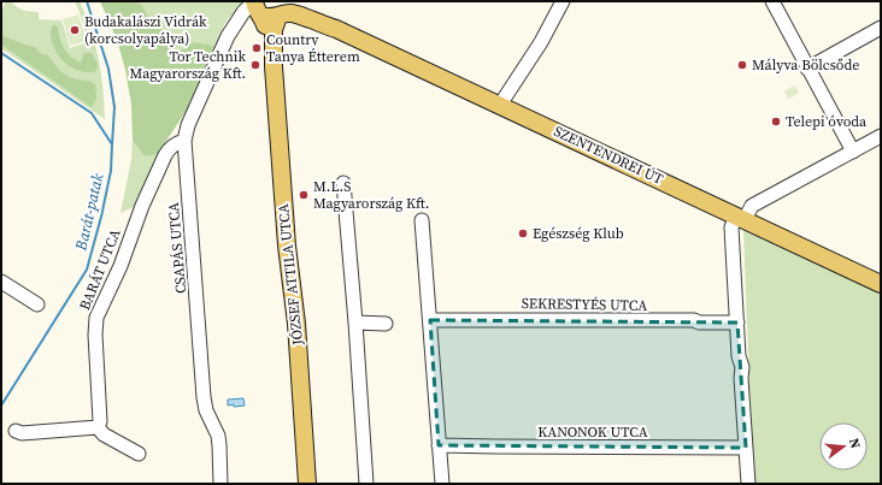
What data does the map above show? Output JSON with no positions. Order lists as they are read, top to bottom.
{
  "streets": {
    "main road": ["SZENTENDREI ÚT", "JÓZSEF ATTILA UTCA"],
    "street": [
      "CSAPÁS UTCA",
      "BARÁT UTCA",
      "SEKRESTYÉS UTCA",
      "KANONOK UTCA"
    ]
  },
  "crossings": [
    ["SZENTENDREI ÚT", "CSAPÁS UTCA"],
    ["SZENTENDREI ÚT", "JÓZSEF ATTILA UTCA"],
    ["CSAPÁS UTCA", "BARÁT UTCA"],
    ["CSAPÁS UTCA", "JÓZSEF ATTILA UTCA"]
  ],
  "water": ["Barát-patak"],
  "places": [
    "Budakalászi Vidrák (korcsolyapálya)",
    "Country Tanya Étterem",
    "Tor Technik Magyarország Kft.",
    "Mályva Bölcsőde",
    "Telepi óvoda",
    "M.L.S Magyarország Kft.",
    "Egészség Klub"
  ],
  "north": "right"
}
